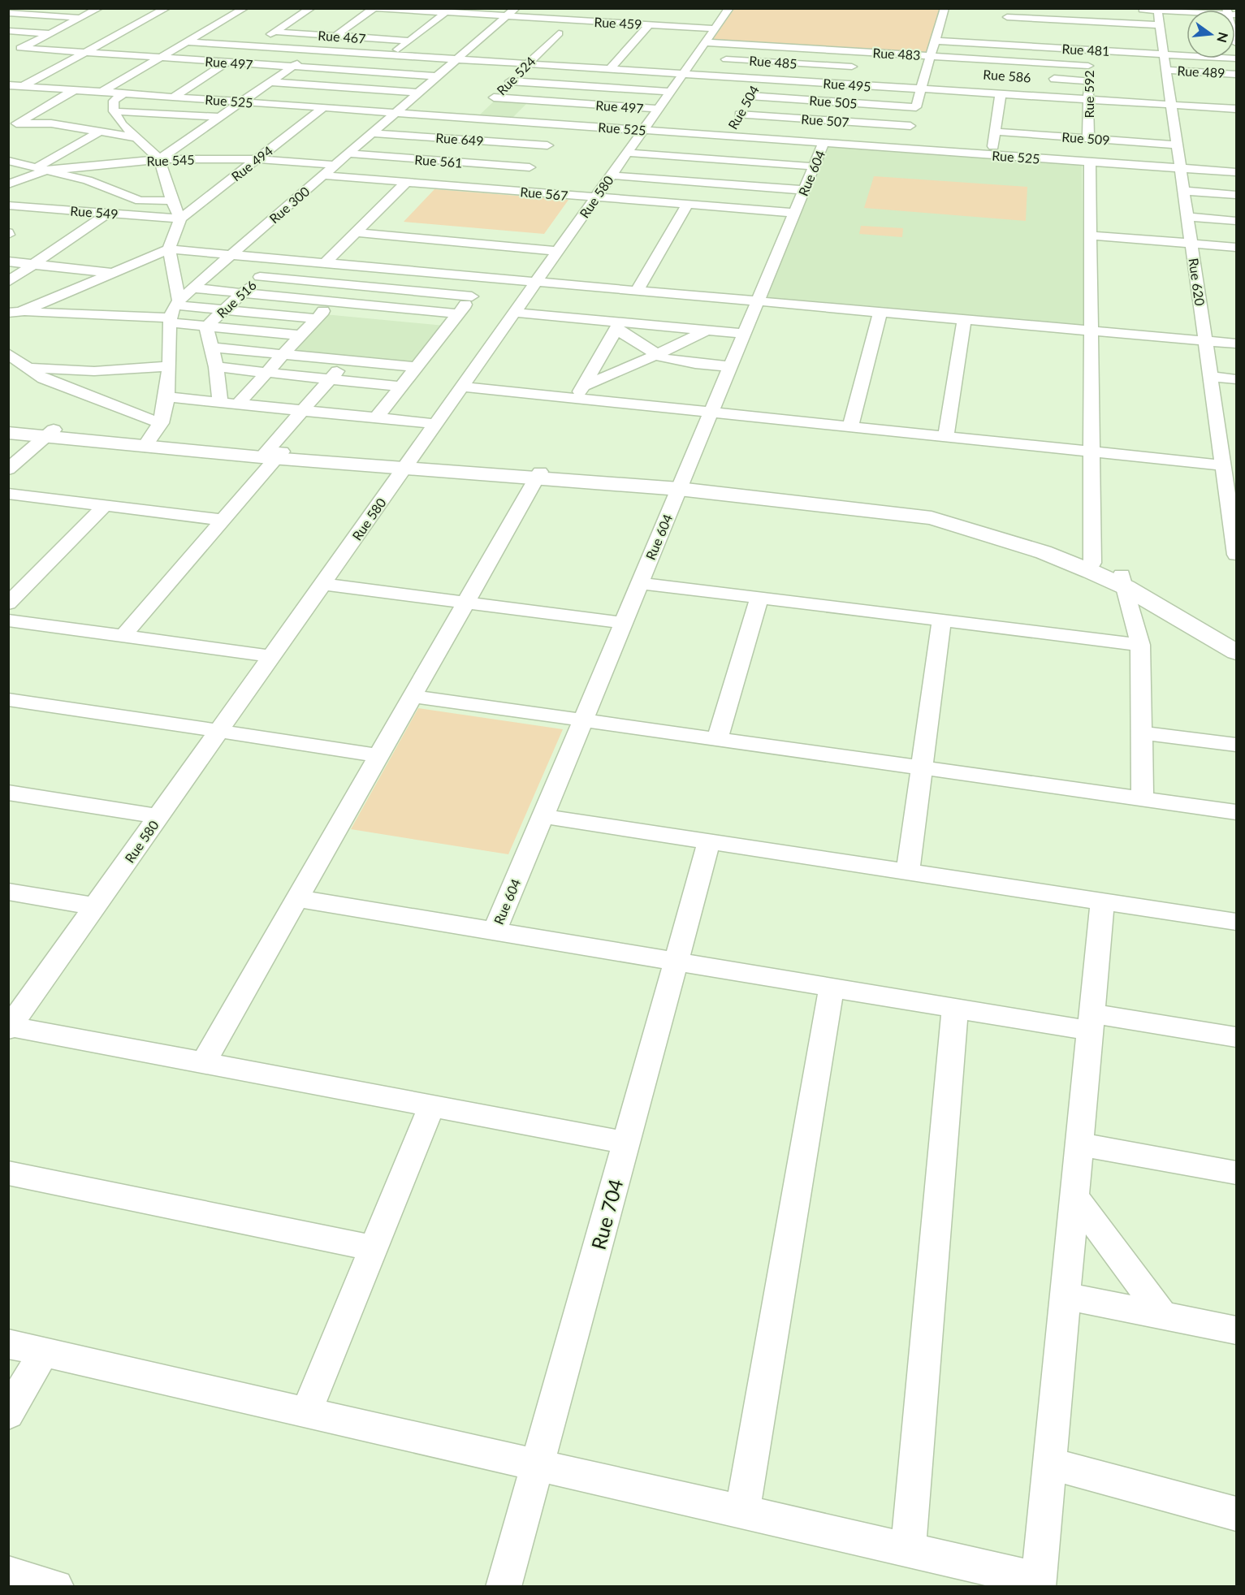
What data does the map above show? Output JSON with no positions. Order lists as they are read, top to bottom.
{
  "streets": {
    "street": [
      "Rue 459",
      "Rue 467",
      "Rue 481",
      "Rue 483",
      "Rue 485",
      "Rue 497",
      "Rue 489",
      "Rue 524",
      "Rue 586",
      "Rue 495",
      "Rue 592",
      "Rue 525",
      "Rue 505",
      "Rue 504",
      "Rue 507",
      "Rue 509",
      "Rue 649",
      "Rue 545",
      "Rue 561",
      "Rue 494",
      "Rue 604",
      "Rue 567",
      "Rue 580",
      "Rue 300",
      "Rue 549",
      "Rue 620",
      "Rue 516",
      "Rue 704"
    ]
  },
  "crossings": [
    ["Rue 459", "Rue 483"],
    ["Rue 459", "Rue 485"],
    ["Rue 459", "Rue 580"],
    ["Rue 459", "Rue 300"],
    ["Rue 481", "Rue 592"],
    ["Rue 481", "Rue 620"],
    ["Rue 483", "Rue 485"],
    ["Rue 483", "Rue 592"],
    ["Rue 483", "Rue 580"],
    ["Rue 485", "Rue 580"],
    ["Rue 497", "Rue 524"],
    ["Rue 497", "Rue 525"],
    ["Rue 497", "Rue 580"],
    ["Rue 497", "Rue 300"],
    ["Rue 489", "Rue 620"],
    ["Rue 524", "Rue 495"],
    ["Rue 524", "Rue 525"],
    ["Rue 586", "Rue 592"],
    ["Rue 495", "Rue 592"],
    ["Rue 495", "Rue 504"],
    ["Rue 495", "Rue 580"],
    ["Rue 495", "Rue 300"],
    ["Rue 495", "Rue 620"],
    ["Rue 592", "Rue 509"],
    ["Rue 525", "Rue 504"],
    ["Rue 525", "Rue 507"],
    ["Rue 525", "Rue 494"],
    ["Rue 525", "Rue 604"],
    ["Rue 525", "Rue 580"],
    ["Rue 525", "Rue 300"],
    ["Rue 525", "Rue 620"],
    ["Rue 505", "Rue 504"],
    ["Rue 504", "Rue 507"],
    ["Rue 509", "Rue 620"],
    ["Rue 649", "Rue 561"],
    ["Rue 649", "Rue 300"],
    ["Rue 545", "Rue 494"],
    ["Rue 545", "Rue 300"],
    ["Rue 561", "Rue 300"],
    ["Rue 494", "Rue 549"],
    ["Rue 604", "Rue 567"],
    ["Rue 567", "Rue 580"],
    ["Rue 567", "Rue 300"]
  ],
  "north": "right"
}
